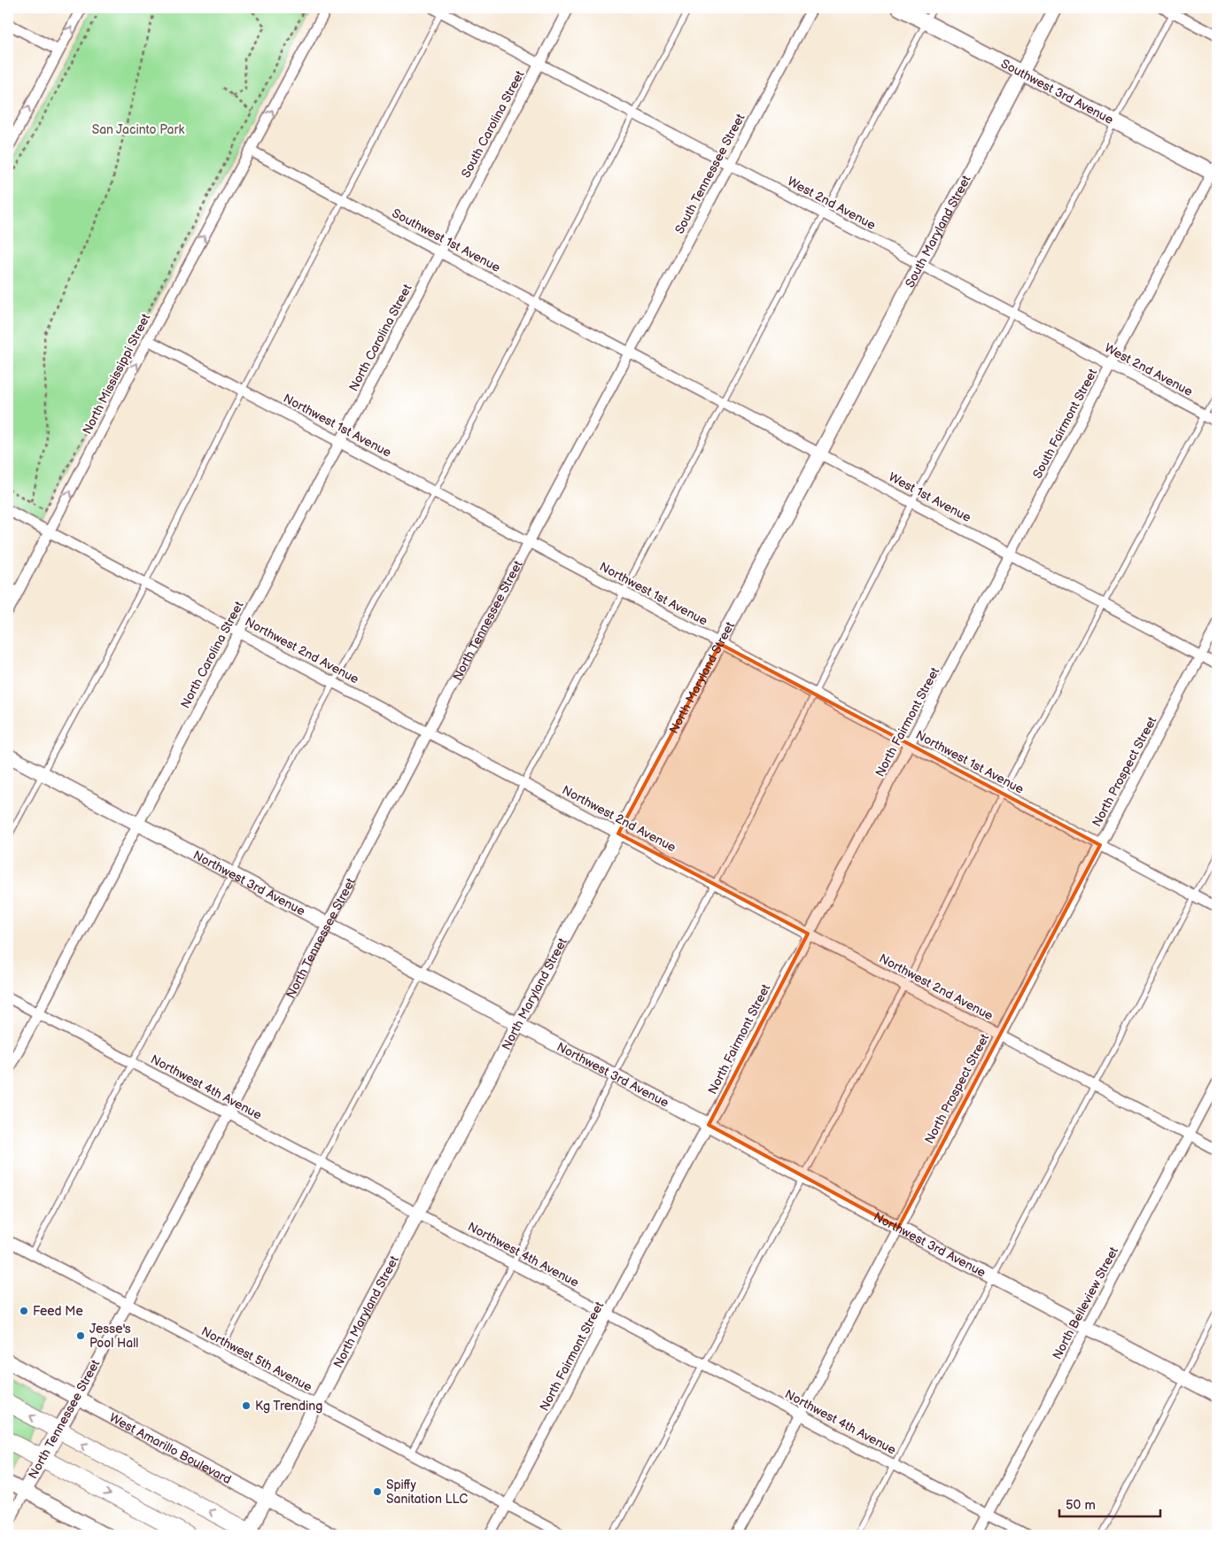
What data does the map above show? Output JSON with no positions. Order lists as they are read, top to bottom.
{
  "streets": {
    "highway": ["North Tennessee Street"],
    "main road": ["Southwest 3rd Avenue"],
    "street": [
      "South Carolina Street",
      "South Tennessee Street",
      "West 2nd Avenue",
      "South Maryland Street",
      "Southwest 1st Avenue",
      "North Carolina Street",
      "North Mississippi Street",
      "South Fairmont Street",
      "Northwest 1st Avenue",
      "West 1st Avenue",
      "Northwest 2nd Avenue",
      "North Maryland Street",
      "North Fairmont Street",
      "North Prospect Street",
      "Northwest 3rd Avenue",
      "Northwest 4th Avenue",
      "North Belleview Street",
      "Northwest 5th Avenue",
      "West Amarillo Boulevard"
    ]
  },
  "crossings": [
    ["Southwest 3rd Avenue", "South Maryland Street"],
    ["Southwest 3rd Avenue", "South Fairmont Street"],
    ["South Carolina Street", "West 2nd Avenue"],
    ["South Carolina Street", "Southwest 1st Avenue"],
    ["South Carolina Street", "North Carolina Street"],
    ["South Tennessee Street", "West 2nd Avenue"],
    ["South Tennessee Street", "Southwest 1st Avenue"],
    ["South Tennessee Street", "West 1st Avenue"],
    ["South Tennessee Street", "North Tennessee Street"],
    ["West 2nd Avenue", "South Maryland Street"],
    ["West 2nd Avenue", "South Fairmont Street"],
    ["South Maryland Street", "West 1st Avenue"],
    ["South Maryland Street", "North Maryland Street"],
    ["Southwest 1st Avenue", "North Carolina Street"],
    ["Southwest 1st Avenue", "North Mississippi Street"],
    ["Southwest 1st Avenue", "West 1st Avenue"],
    ["Southwest 1st Avenue", "North Tennessee Street"],
    ["North Carolina Street", "Northwest 1st Avenue"],
    ["North Carolina Street", "Northwest 2nd Avenue"],
    ["North Carolina Street", "Northwest 3rd Avenue"],
    ["North Carolina Street", "Northwest 4th Avenue"],
    ["North Mississippi Street", "Northwest 1st Avenue"],
    ["North Mississippi Street", "Northwest 2nd Avenue"],
    ["South Fairmont Street", "West 1st Avenue"],
    ["South Fairmont Street", "North Fairmont Street"],
    ["Northwest 1st Avenue", "North Tennessee Street"],
    ["Northwest 1st Avenue", "North Maryland Street"],
    ["Northwest 1st Avenue", "North Fairmont Street"],
    ["Northwest 1st Avenue", "North Prospect Street"],
    ["West 1st Avenue", "North Tennessee Street"],
    ["West 1st Avenue", "North Maryland Street"],
    ["West 1st Avenue", "North Fairmont Street"],
    ["West 1st Avenue", "North Prospect Street"],
    ["North Tennessee Street", "Northwest 2nd Avenue"],
    ["North Tennessee Street", "Northwest 3rd Avenue"],
    ["North Tennessee Street", "Northwest 4th Avenue"],
    ["North Tennessee Street", "Northwest 5th Avenue"],
    ["North Tennessee Street", "West Amarillo Boulevard"],
    ["Northwest 2nd Avenue", "North Maryland Street"],
    ["Northwest 2nd Avenue", "North Fairmont Street"],
    ["Northwest 2nd Avenue", "North Prospect Street"],
    ["Northwest 2nd Avenue", "North Belleview Street"],
    ["North Maryland Street", "Northwest 3rd Avenue"],
    ["North Maryland Street", "Northwest 4th Avenue"],
    ["North Maryland Street", "Northwest 5th Avenue"],
    ["North Maryland Street", "West Amarillo Boulevard"],
    ["North Fairmont Street", "Northwest 3rd Avenue"],
    ["North Fairmont Street", "Northwest 4th Avenue"],
    ["North Fairmont Street", "Northwest 5th Avenue"],
    ["North Prospect Street", "Northwest 3rd Avenue"],
    ["North Prospect Street", "Northwest 4th Avenue"],
    ["Northwest 3rd Avenue", "North Belleview Street"],
    ["Northwest 4th Avenue", "North Belleview Street"]
  ],
  "one_way": ["North Mississippi Street"],
  "parks": ["San Jacinto Park"],
  "places": [
    "Feed Me",
    "Jesse's Pool Hall",
    "Kg Trending",
    "Spiffy Sanitation LLC"
  ],
  "scale_bar": "50 m"
}
